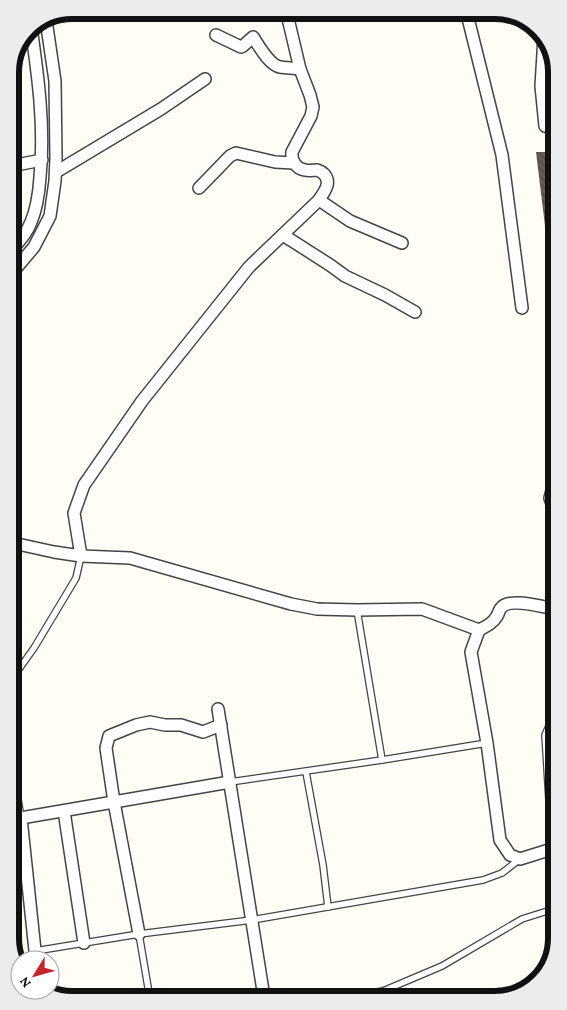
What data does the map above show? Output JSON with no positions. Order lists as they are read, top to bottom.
{
  "north": "bottom left"
}
